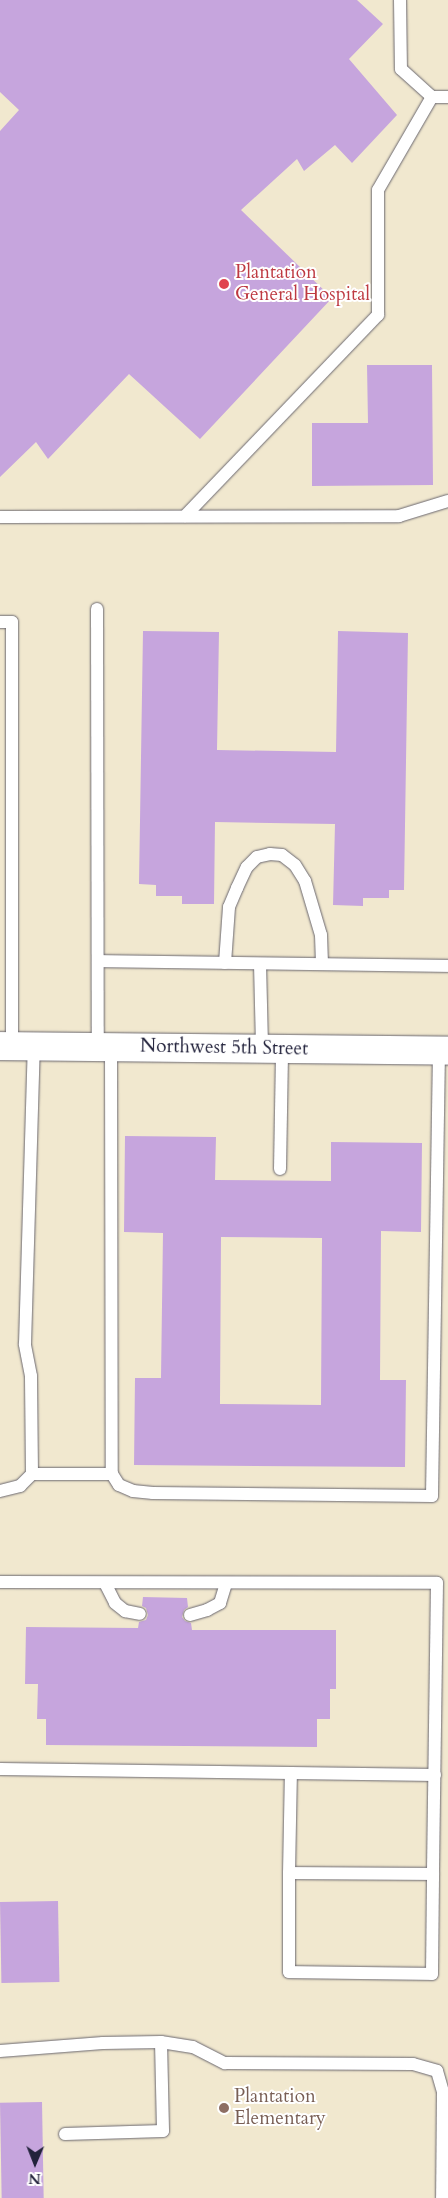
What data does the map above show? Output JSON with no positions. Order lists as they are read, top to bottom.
{
  "streets": {
    "street": ["Northwest 5th Street"]
  },
  "places": ["Plantation General Hospital", "Plantation Elementary"],
  "north": "bottom"
}
